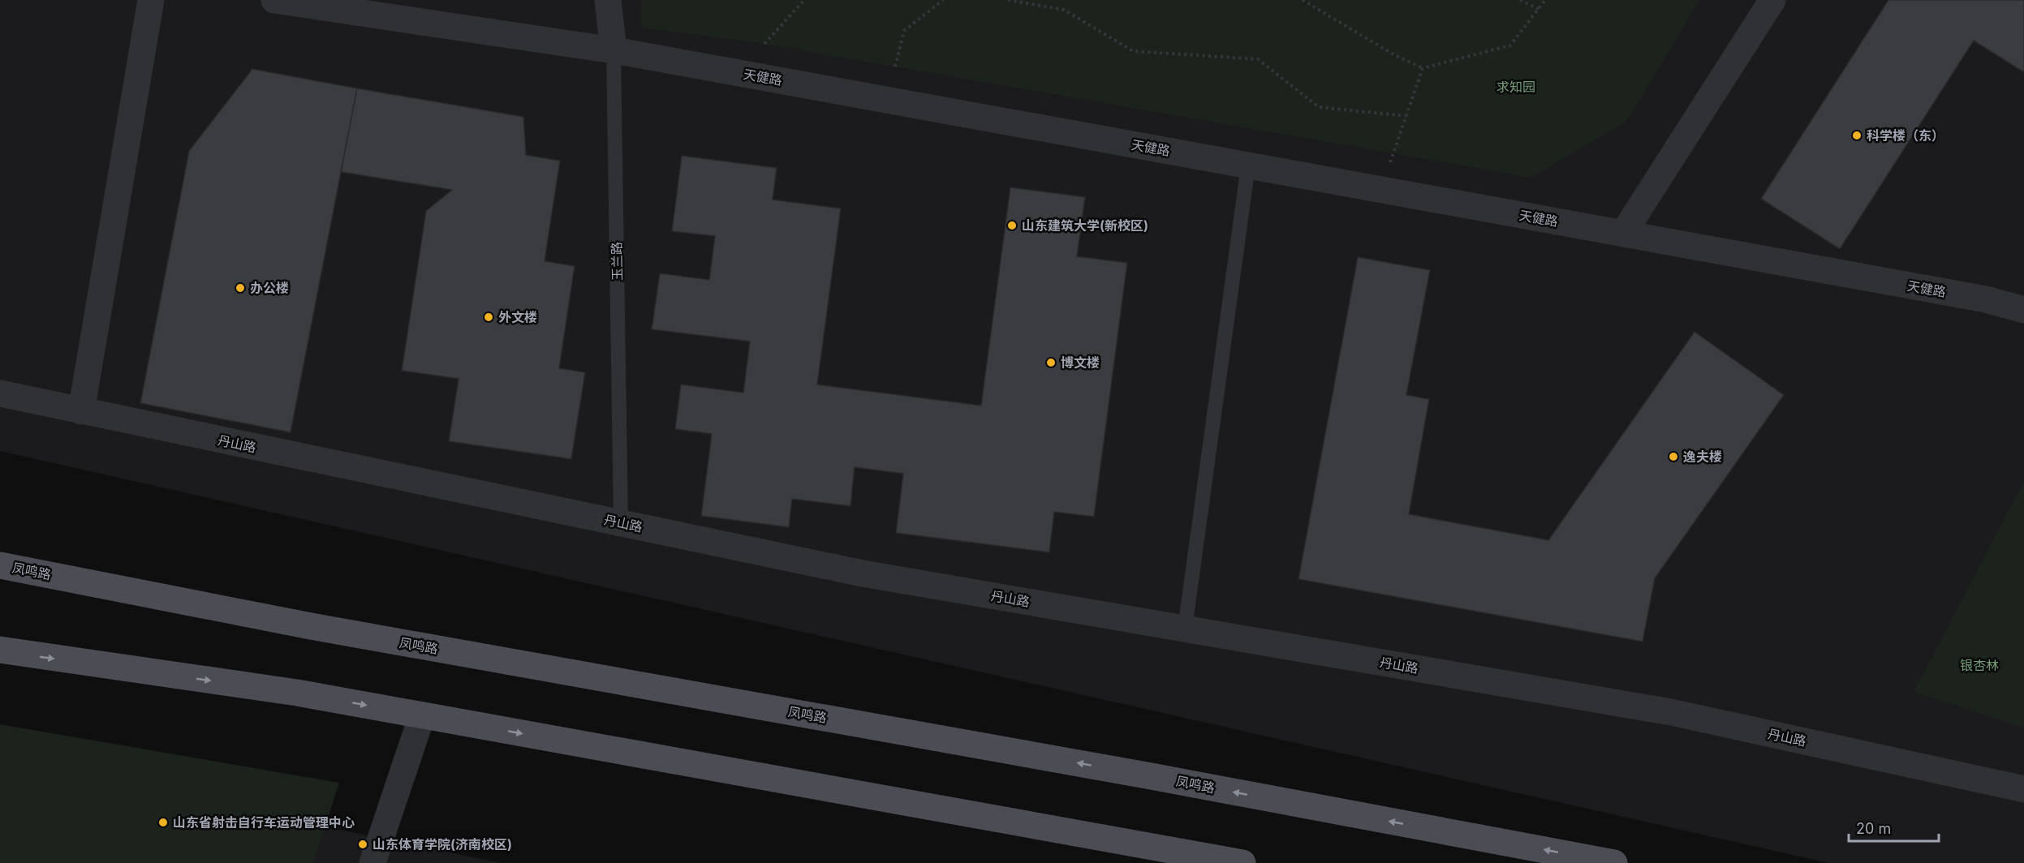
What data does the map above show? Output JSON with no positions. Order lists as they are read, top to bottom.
{
  "streets": {
    "main road": ["凤鸣路"],
    "street": ["天健路", "玉兰路", "丹山路"]
  },
  "crossings": [
    ["天健路", "玉兰路"],
    ["玉兰路", "丹山路"]
  ],
  "parks": ["求知园", "银杏林"],
  "places": [
    "科学楼（东）",
    "山东建筑大学(新校区)",
    "办公楼",
    "外文楼",
    "博文楼",
    "逸夫楼",
    "山东省射击自行车运动管理中心",
    "山东体育学院(济南校区)"
  ],
  "scale_bar": "20 m"
}
